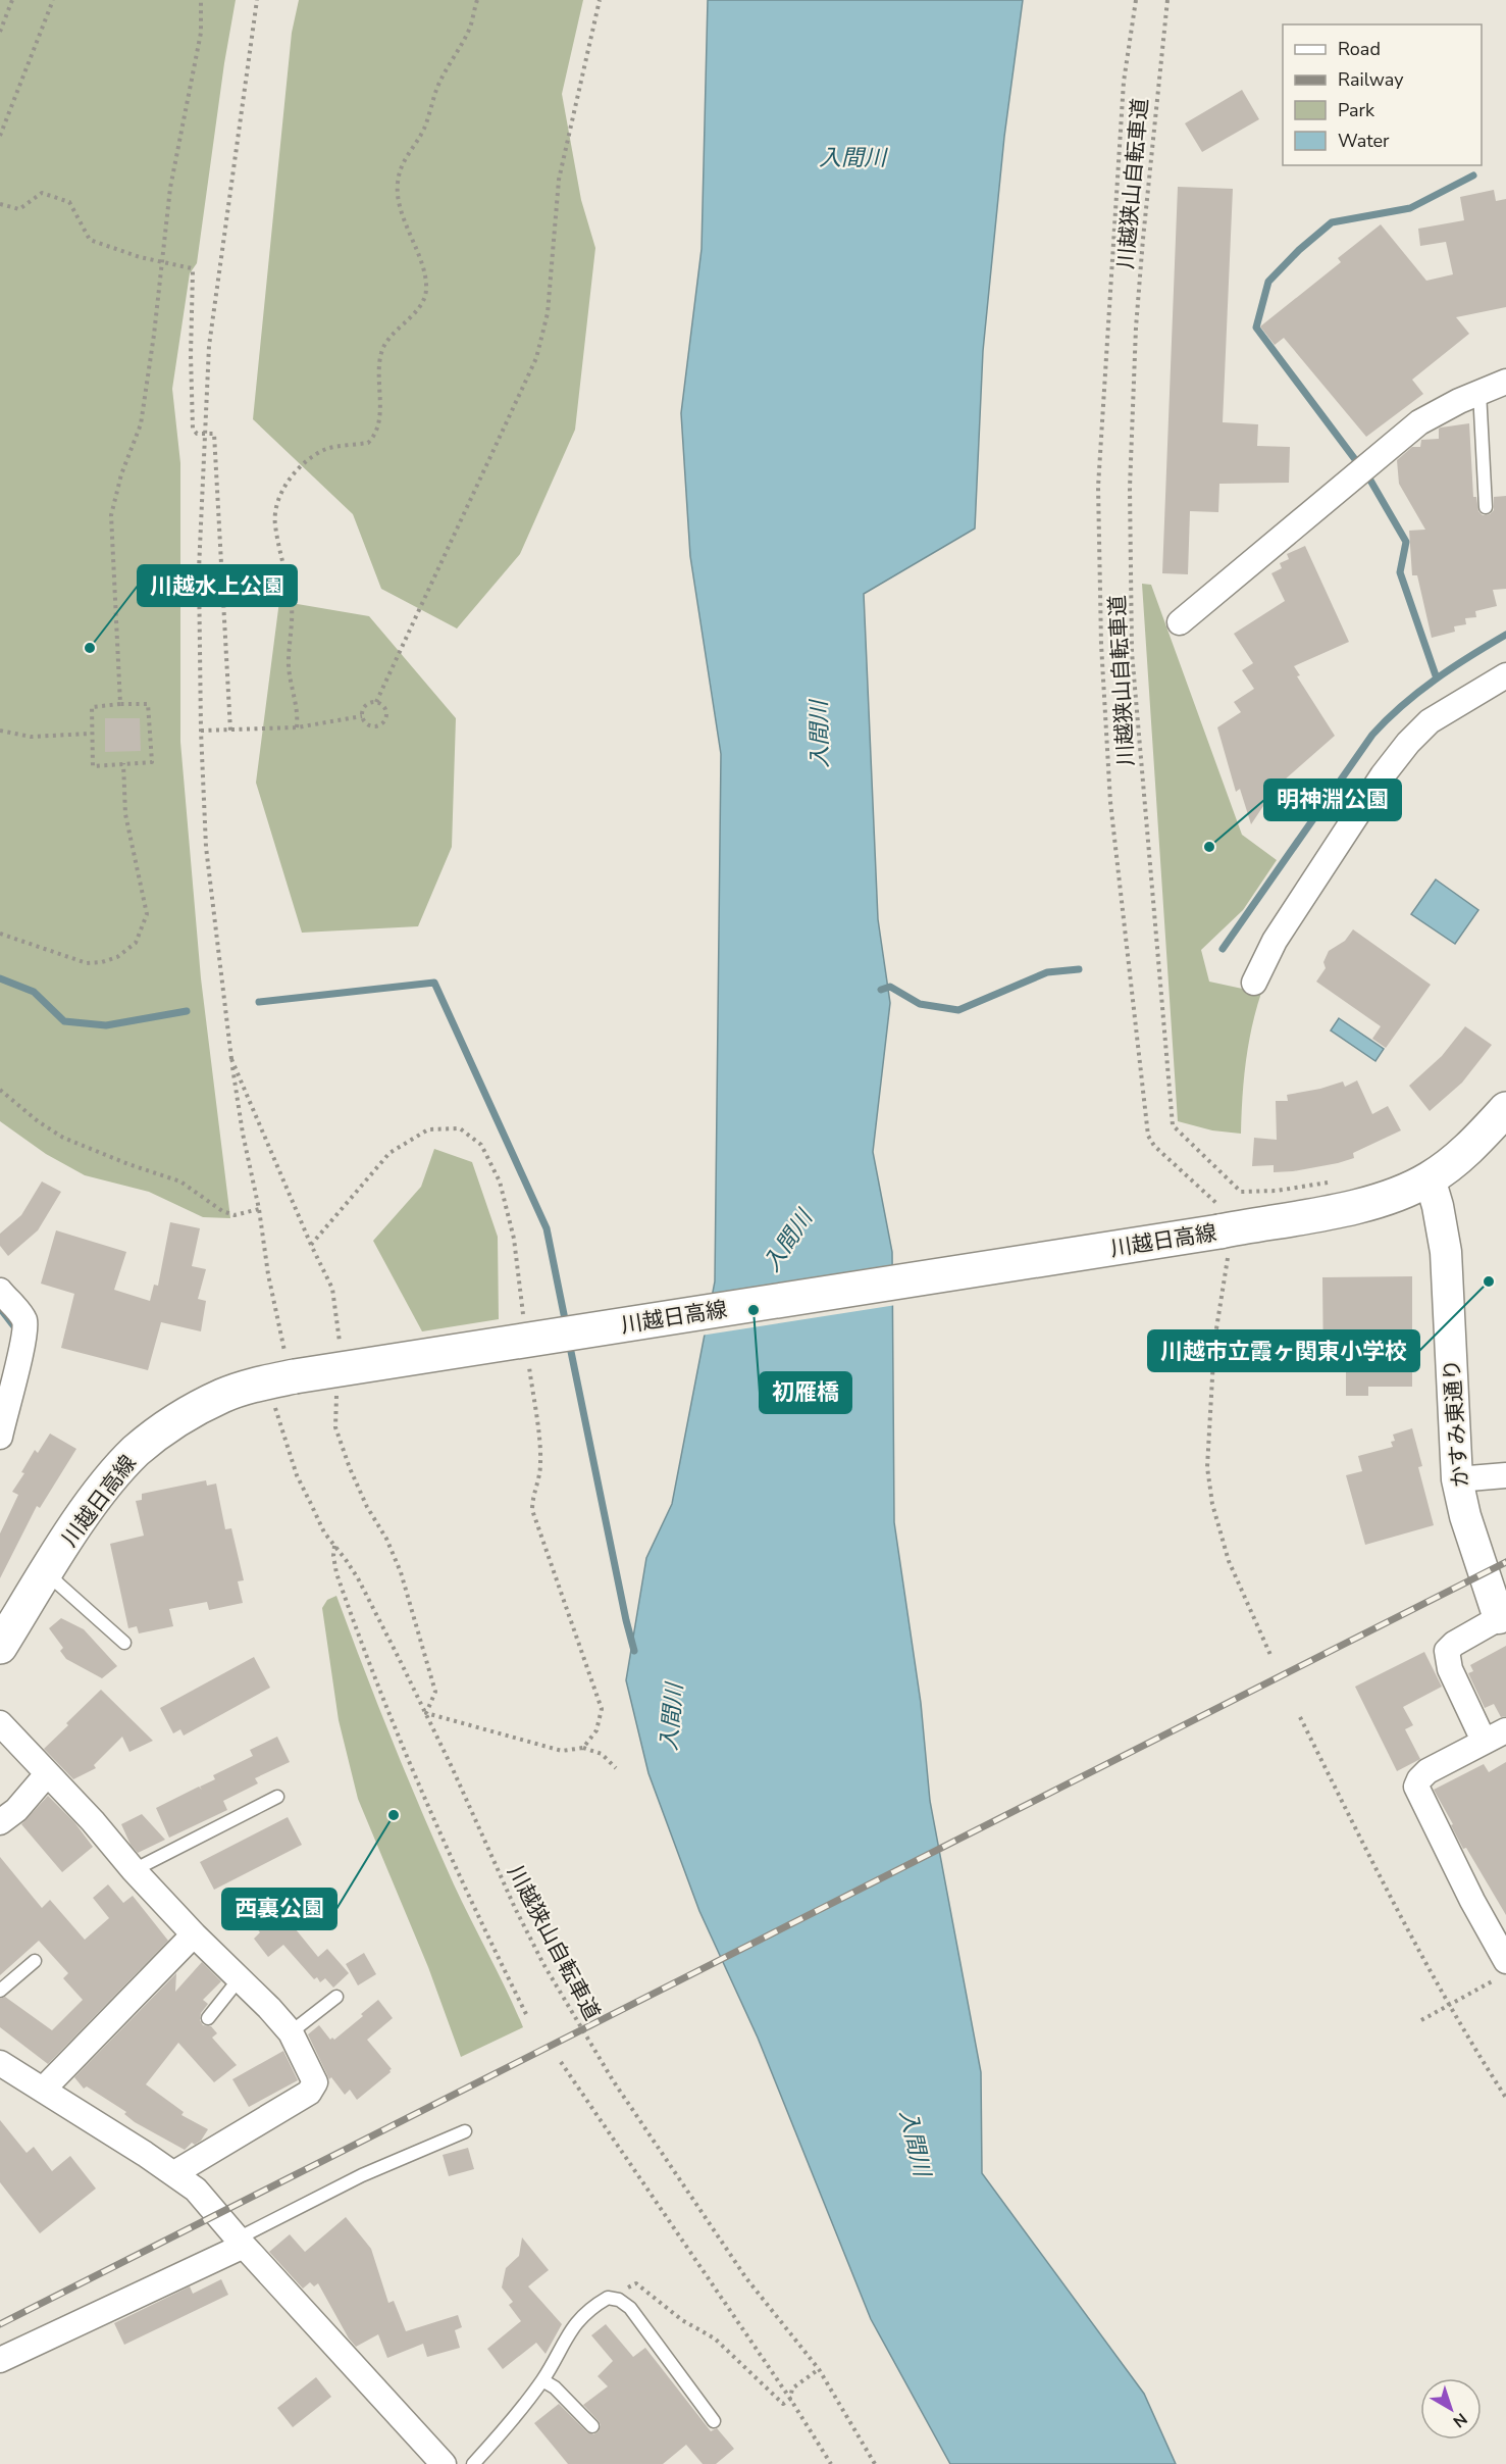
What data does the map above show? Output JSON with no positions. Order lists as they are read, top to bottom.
{
  "streets": {
    "main road": ["川越日高線"],
    "street": ["かすみ東通り"],
    "path": ["川越狭山自転車道"]
  },
  "crossings": [
    ["川越日高線", "かすみ東通り"]
  ],
  "water": ["入間川"],
  "places": [
    "川越水上公園",
    "明神淵公園",
    "川越市立霞ヶ関東小学校",
    "初雁橋",
    "西裏公園"
  ],
  "legend": [
    "Road",
    "Railway",
    "Park",
    "Water"
  ],
  "north": "bottom right"
}
